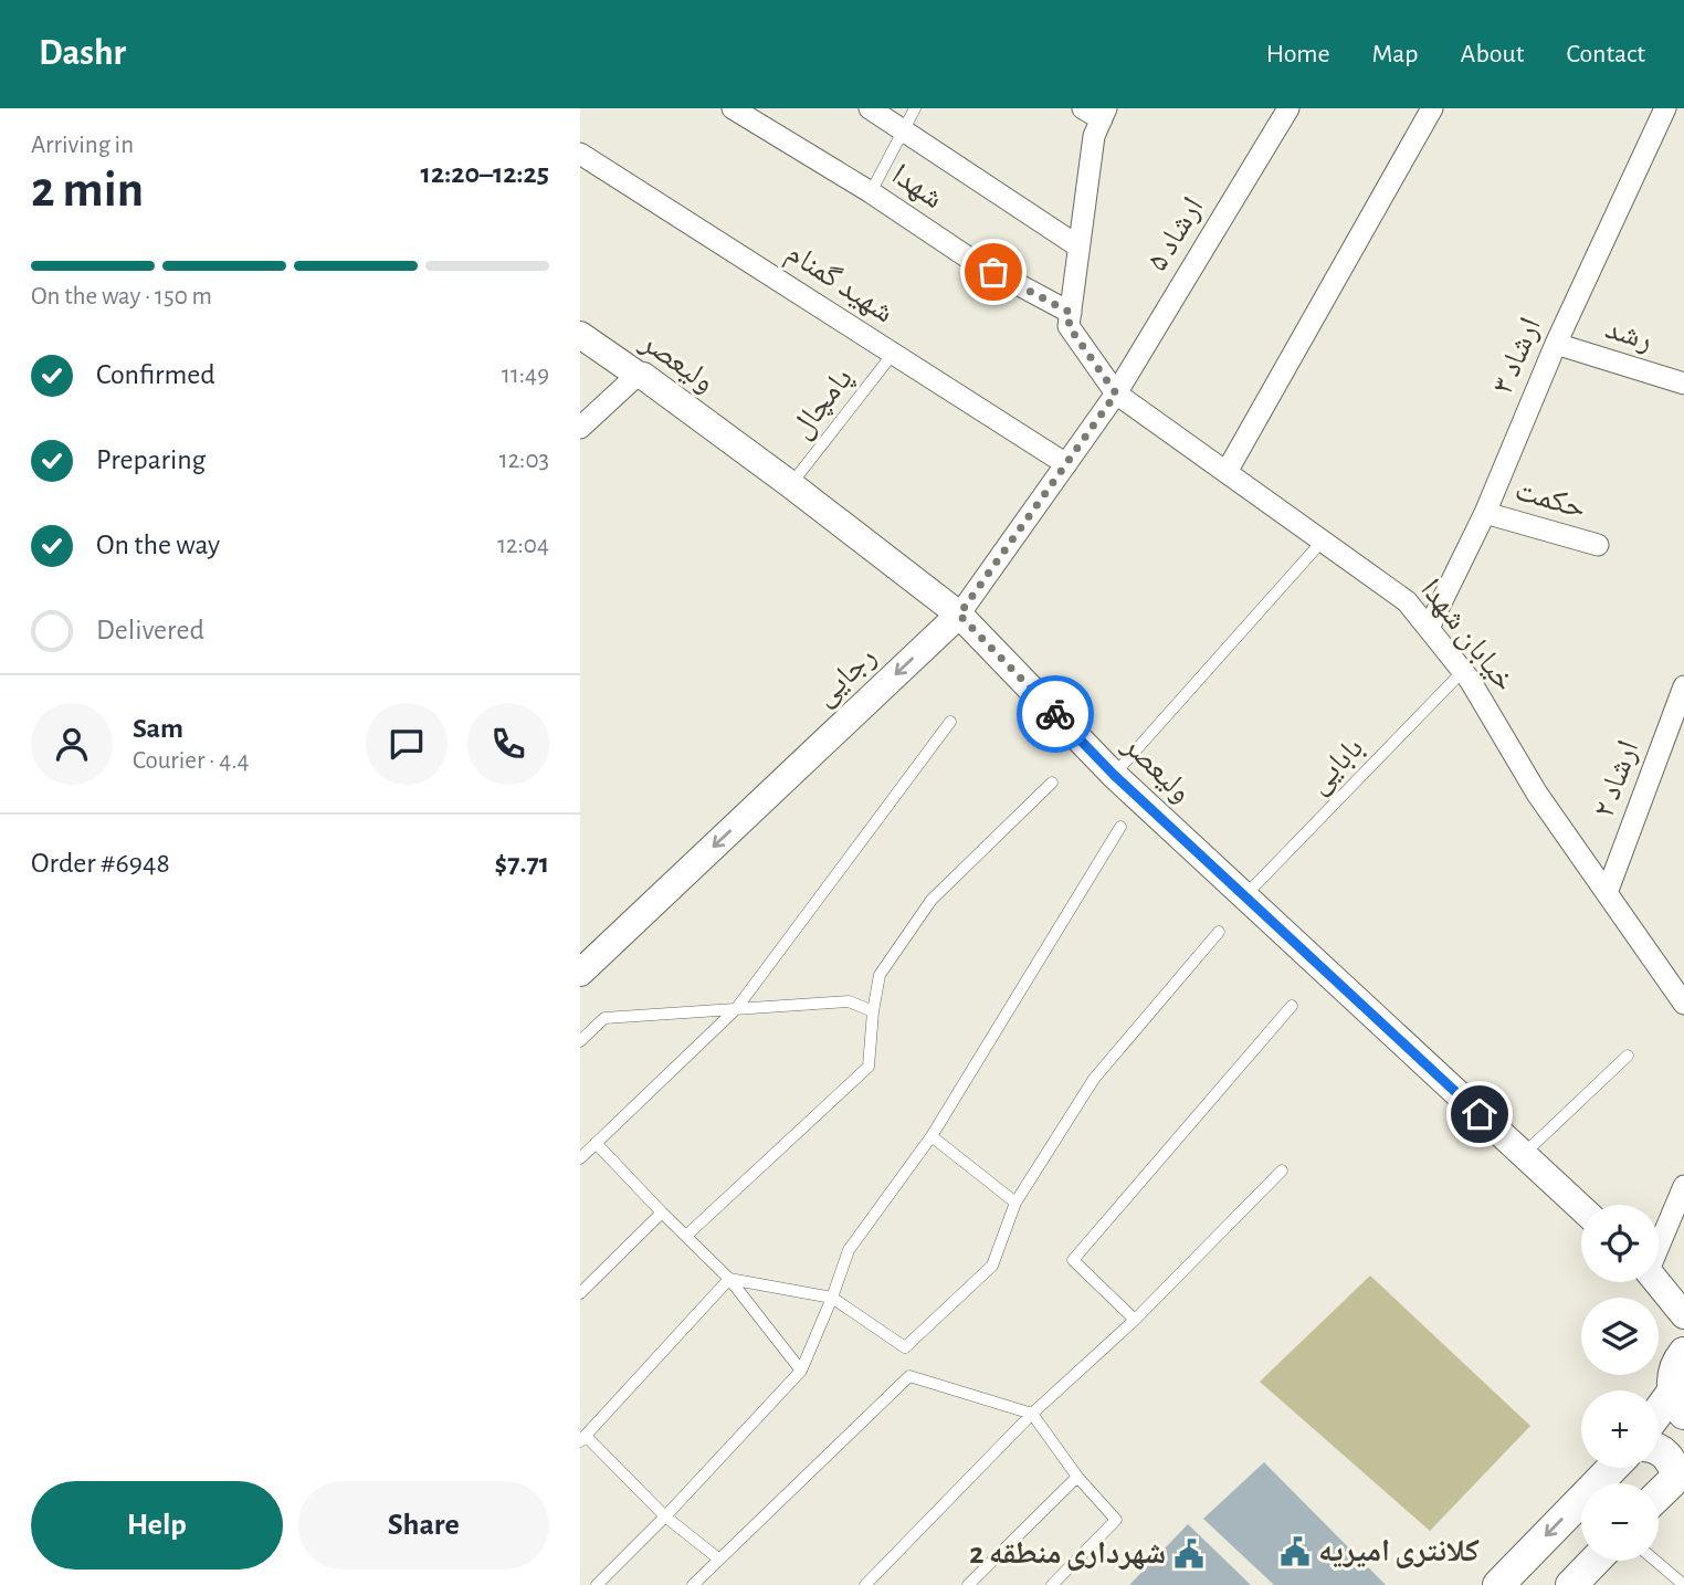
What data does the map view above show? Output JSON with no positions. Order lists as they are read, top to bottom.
{
  "streets": {
    "street": [
      "شهدا",
      "ارشاد ۵",
      "شهید گمنام",
      "رشد",
      "ارشاد ۳",
      "ولیعصر",
      "حکمت",
      "خیابان شهدا",
      "رجایی",
      "ارشاد ۲"
    ],
    "lane": ["پامچال", "بابایی"]
  },
  "crossings": [
    ["شهدا", "خیابان شهدا"],
    ["ارشاد ۵", "خیابان شهدا"],
    ["ارشاد ۵", "رجایی"],
    ["شهید گمنام", "پامچال"],
    ["شهید گمنام", "رجایی"],
    ["رشد", "ارشاد ۳"],
    ["ارشاد ۳", "حکمت"],
    ["ارشاد ۳", "خیابان شهدا"],
    ["ولیعصر", "پامچال"],
    ["ولیعصر", "رجایی"],
    ["ولیعصر", "بابایی"],
    ["خیابان شهدا", "رجایی"],
    ["خیابان شهدا", "بابایی"],
    ["خیابان شهدا", "ارشاد ۲"]
  ],
  "one_way": ["رجایی"],
  "places": {
    "public building": ["کلانتری امیریه", "شهرداری منطقه 2"]
  },
  "page": {
    "header": "Dashr",
    "nav": [
      "Home",
      "Map",
      "About",
      "Contact"
    ],
    "heading": ["2 min", "Arriving in", "12:20–12:25"],
    "panel": [
      "Sam",
      "Courier · 4.4",
      "Order #6948",
      "$7.71"
    ],
    "bar": "On the way · 150 m",
    "list": [
      ["Confirmed", "11:49"],
      ["Preparing", "12:03"],
      ["On the way", "12:04"],
      "Delivered"
    ],
    "map_buttons": ["+", "−"],
    "buttons": ["Help", "Share"]
  }
}
